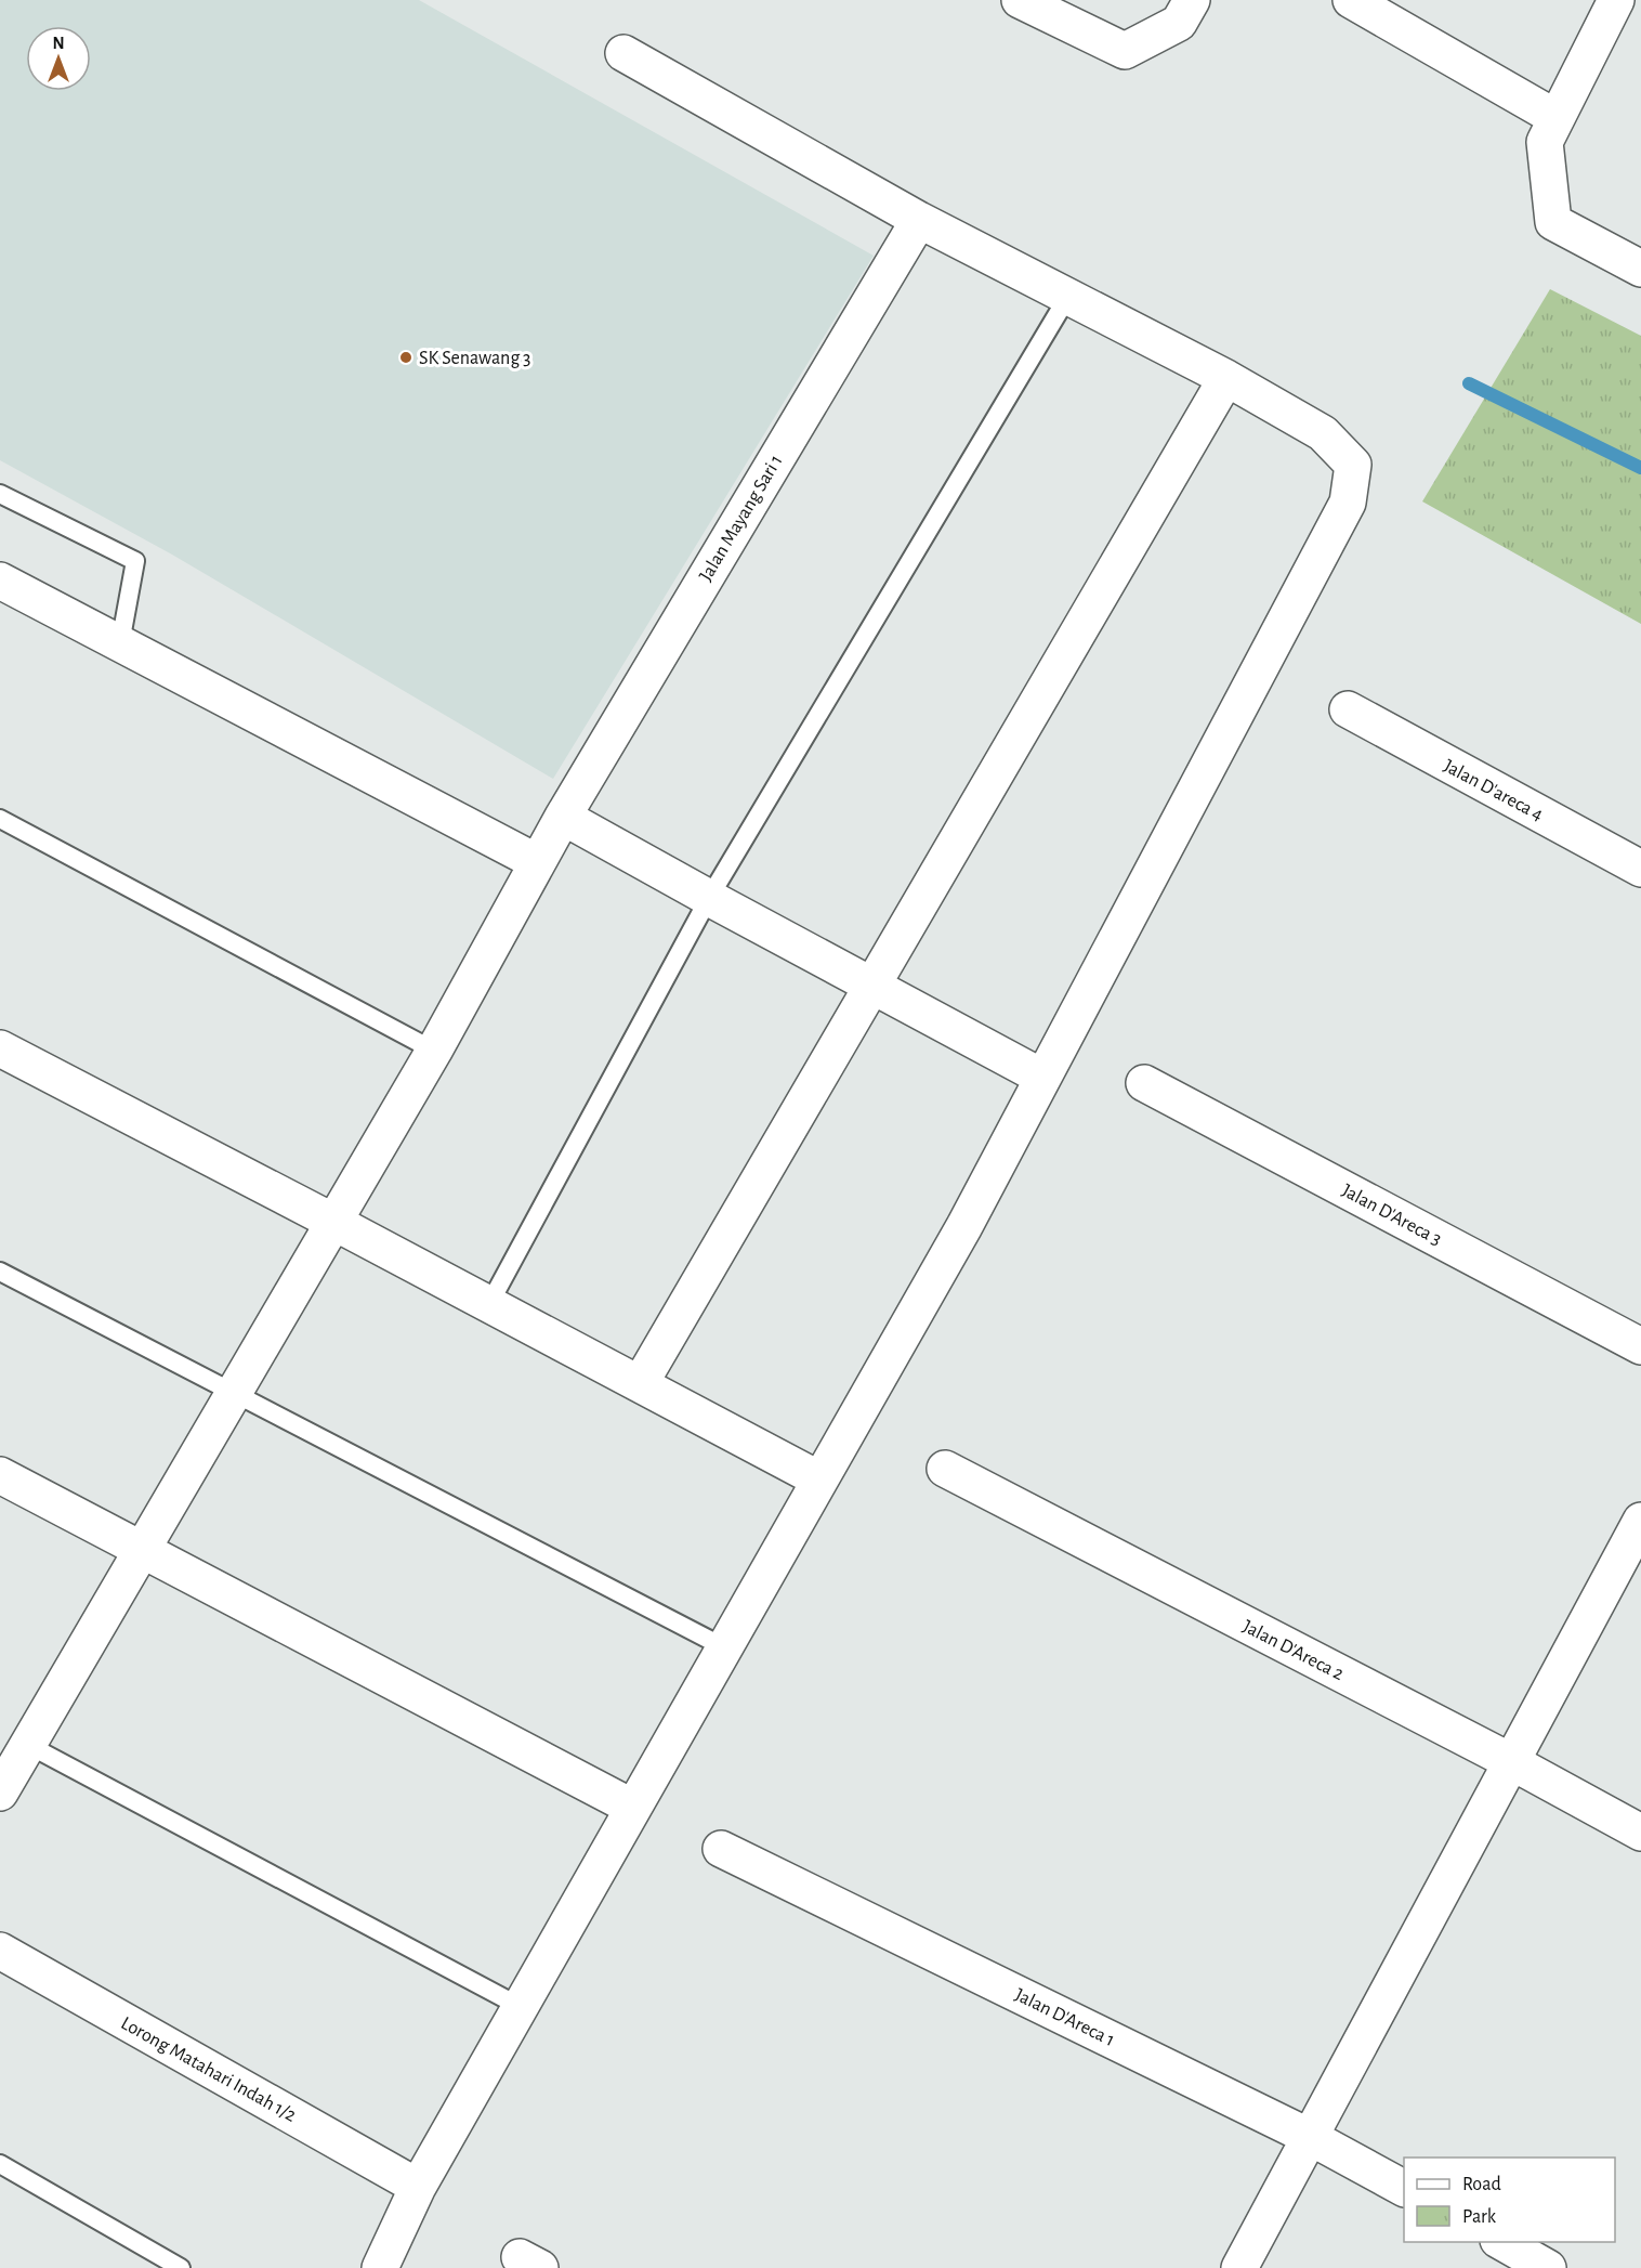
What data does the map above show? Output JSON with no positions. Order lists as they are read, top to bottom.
{
  "streets": {
    "street": [
      "Jalan Mayang Sari 1",
      "Jalan D'areca 4",
      "Jalan D'Areca 3",
      "Jalan D'Areca 2",
      "Jalan D'Areca 1",
      "Lorong Matahari Indah 1/2"
    ]
  },
  "places": ["SK Senawang 3"],
  "legend": ["Road", "Park"],
  "north": "top"
}
